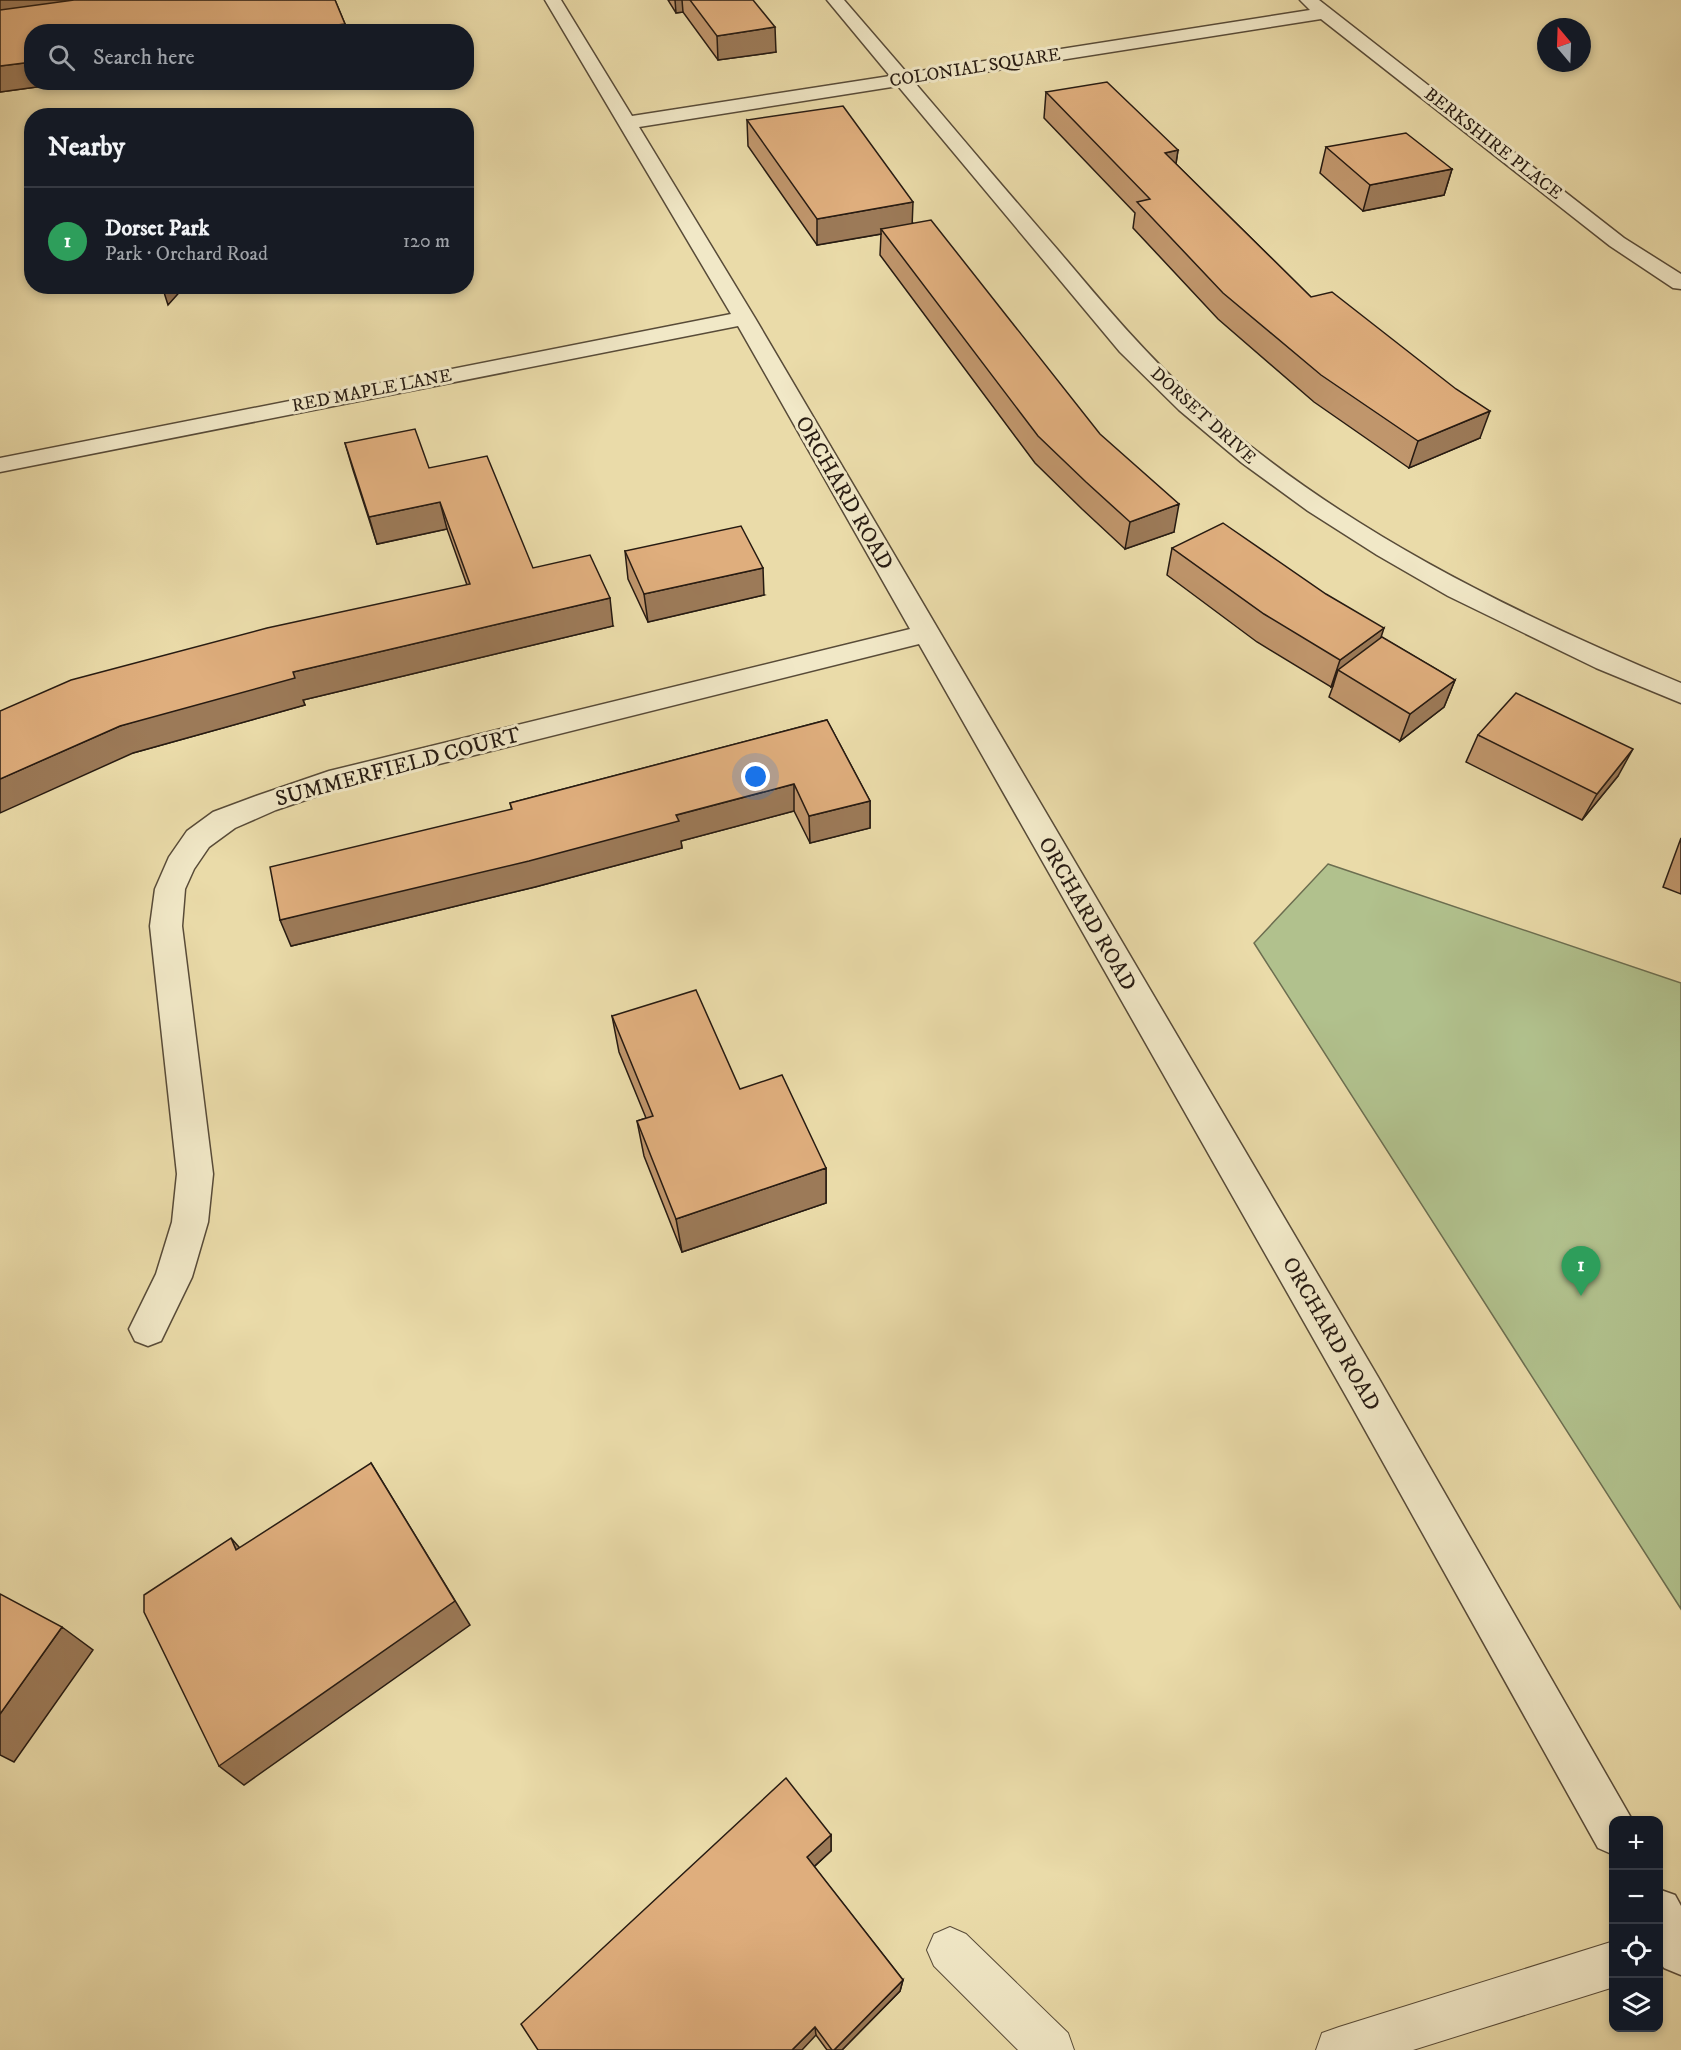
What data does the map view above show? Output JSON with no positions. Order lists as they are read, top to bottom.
{
  "streets": {
    "street": [
      "COLONIAL SQUARE",
      "BERKSHIRE PLACE",
      "RED MAPLE LANE",
      "DORSET DRIVE",
      "ORCHARD ROAD",
      "SUMMERFIELD COURT"
    ]
  },
  "crossings": [
    ["COLONIAL SQUARE", "BERKSHIRE PLACE"],
    ["COLONIAL SQUARE", "DORSET DRIVE"],
    ["COLONIAL SQUARE", "ORCHARD ROAD"],
    ["RED MAPLE LANE", "ORCHARD ROAD"],
    ["ORCHARD ROAD", "SUMMERFIELD COURT"]
  ],
  "north": "top",
  "page": {
    "search": "Search here",
    "heading": "Nearby",
    "list": [
      {
        "mark": "1",
        "name": "Dorset Park",
        "note": "Park · Orchard Road",
        "value": "120 m"
      }
    ],
    "pins": "1",
    "map_buttons": ["+", "−"]
  }
}
